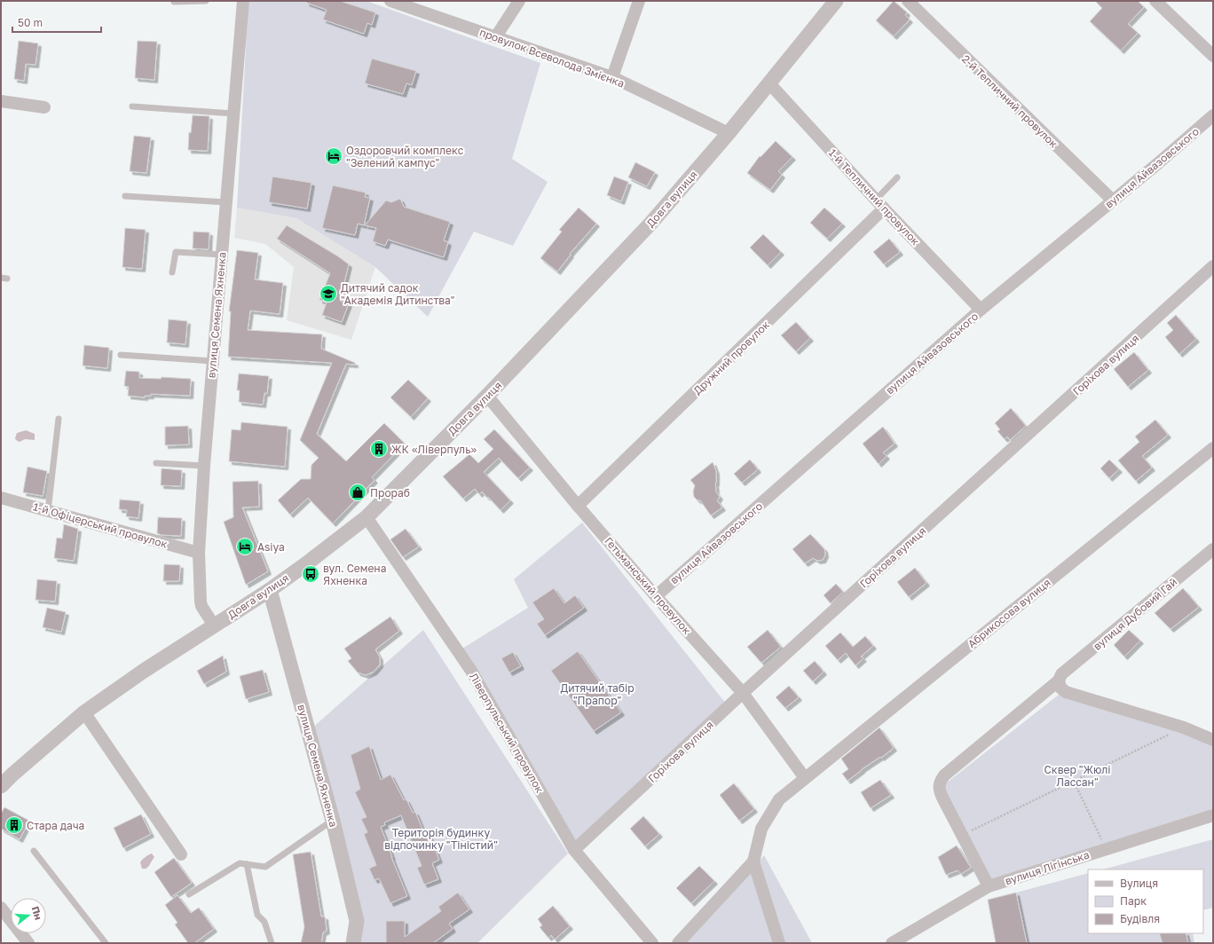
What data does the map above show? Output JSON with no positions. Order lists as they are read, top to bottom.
{
  "streets": {
    "street": [
      "провулок Всеволода Змієнка",
      "2-й Тепличний провулок",
      "вулиця Айвазовського",
      "1-й Тепличний провулок",
      "Довга вулиця",
      "вулиця Семена Яхненка",
      "Дружний провулок",
      "Горіхова вулиця",
      "1-й Офіцерський провулок",
      "Гетьманський провулок",
      "Абрикосова вулиця",
      "вулиця Дубовий Гай",
      "Ліверпульський провулок",
      "вулиця Лігінська"
    ]
  },
  "crossings": [
    ["провулок Всеволода Змієнка", "Довга вулиця"],
    ["2-й Тепличний провулок", "вулиця Айвазовського"],
    ["вулиця Айвазовського", "1-й Тепличний провулок"],
    ["вулиця Айвазовського", "Гетьманський провулок"],
    ["1-й Тепличний провулок", "Довга вулиця"],
    ["1-й Тепличний провулок", "Дружний провулок"],
    ["Довга вулиця", "вулиця Семена Яхненка"],
    ["Довга вулиця", "Гетьманський провулок"],
    ["Довга вулиця", "Ліверпульський провулок"],
    ["вулиця Семена Яхненка", "1-й Офіцерський провулок"],
    ["Дружний провулок", "Гетьманський провулок"],
    ["Горіхова вулиця", "Гетьманський провулок"],
    ["Горіхова вулиця", "Ліверпульський провулок"],
    ["Гетьманський провулок", "Абрикосова вулиця"],
    ["вулиця Дубовий Гай", "вулиця Лігінська"]
  ],
  "parks": ["Дитячий табір \"Прапор\"", "Сквер \"Жюлі Лассан\"", "Територія будинку відпочинку \"Тіністий\""],
  "places": {
    "hotel": ["Оздоровчий комплекс \"Зелений кампус\"", "Asiya"],
    "school or university": ["Дитячий садок \"Академія Дитинства\""],
    "building": ["ЖК «Ліверпуль»", "Стара дача"],
    "shop": ["Прораб"],
    "bus stop": ["вул. Семена Яхненка"]
  },
  "legend": ["Вулиця", "Парк", "Будівля"],
  "scale_bar": "50 m",
  "north": "right"
}
